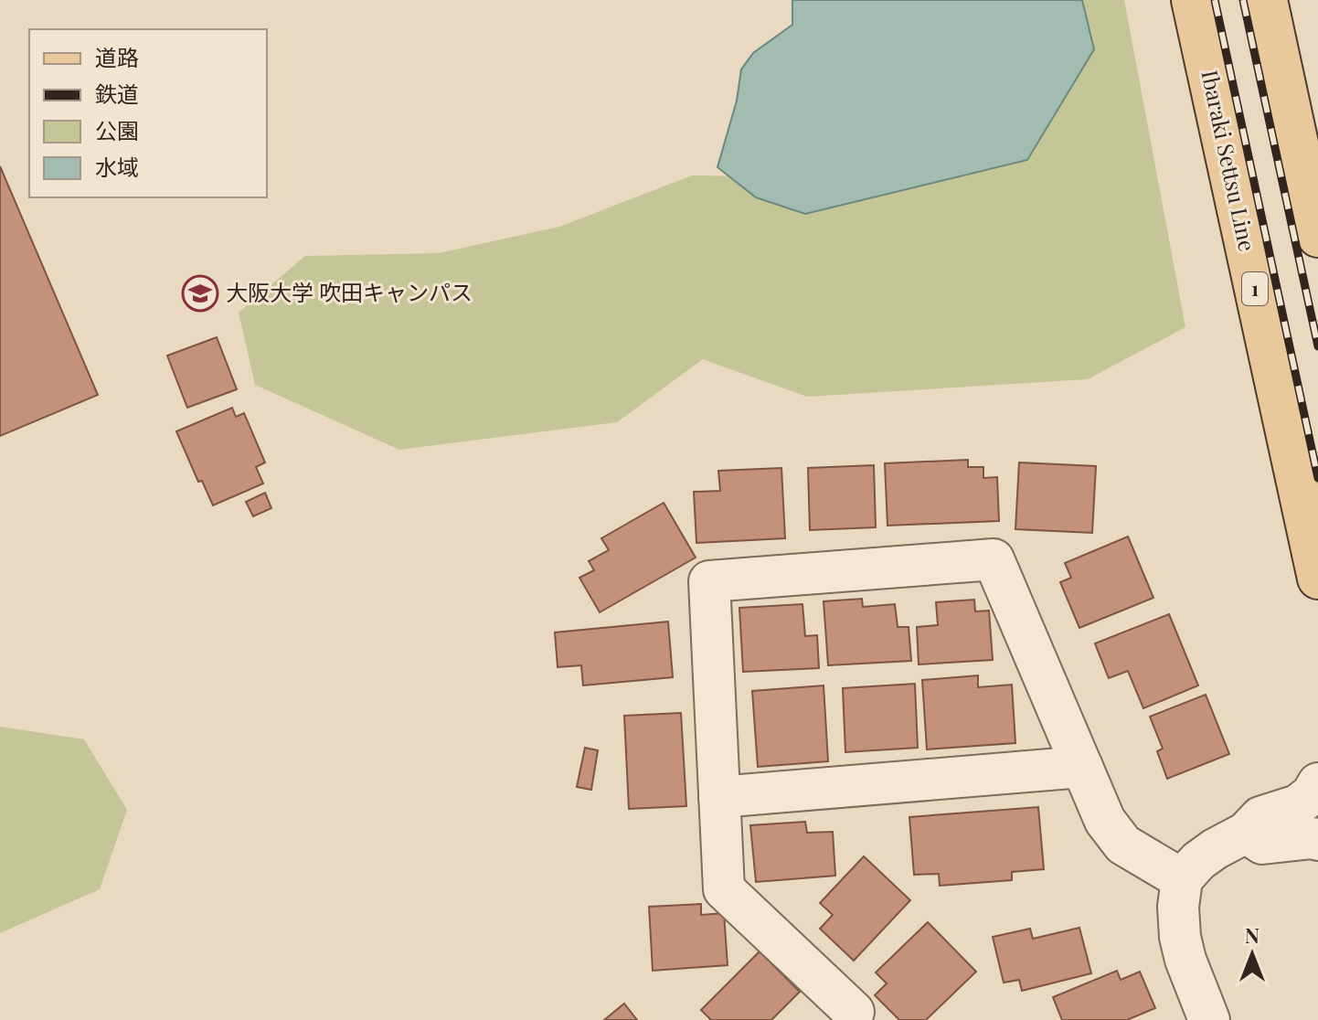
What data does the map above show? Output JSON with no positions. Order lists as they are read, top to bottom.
{
  "streets": {
    "main road": ["Ibaraki Settsu Line", "1"]
  },
  "places": {
    "school or university": ["大阪大学 吹田キャンパス"]
  },
  "legend": [
    "道路",
    "鉄道",
    "公園",
    "水域"
  ],
  "north": "top"
}
